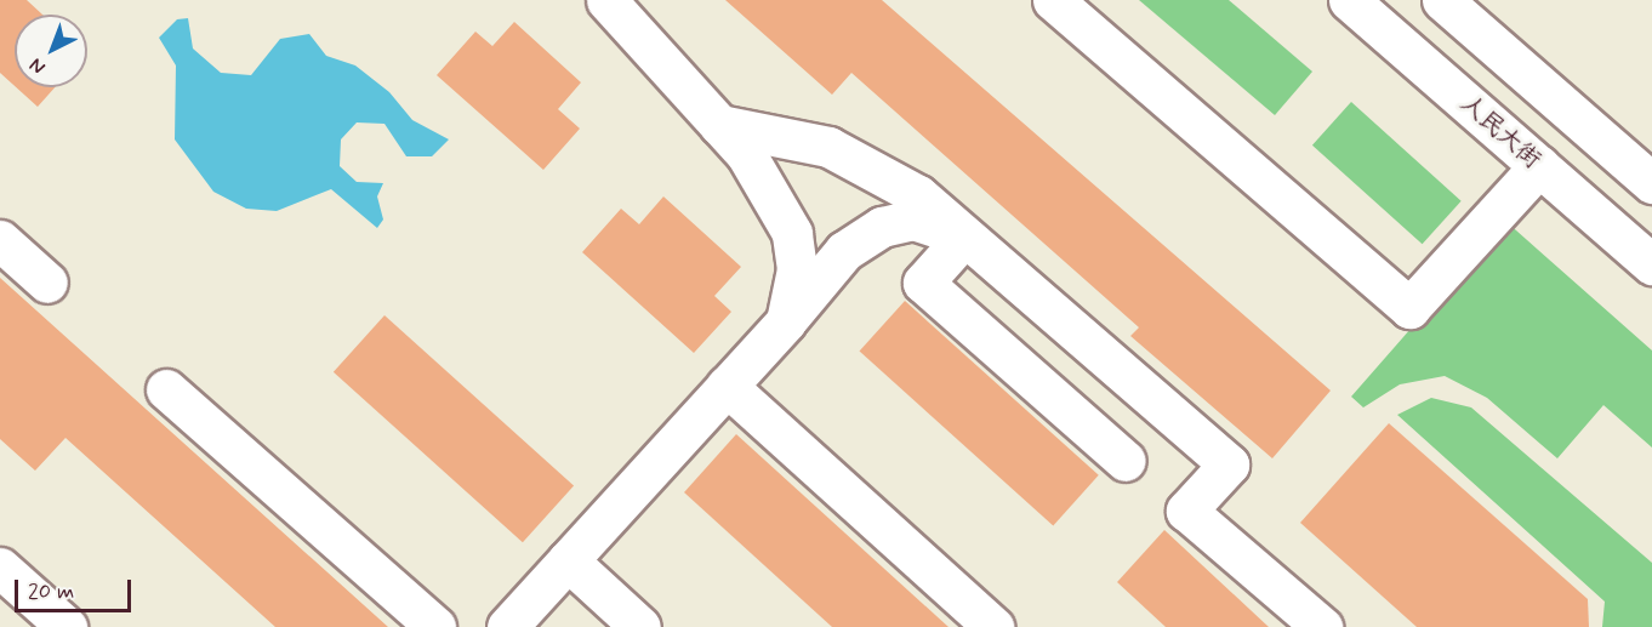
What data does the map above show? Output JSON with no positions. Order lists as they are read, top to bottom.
{
  "streets": {
    "street": ["人民大街"]
  },
  "scale_bar": "20 m",
  "north": "bottom left"
}
